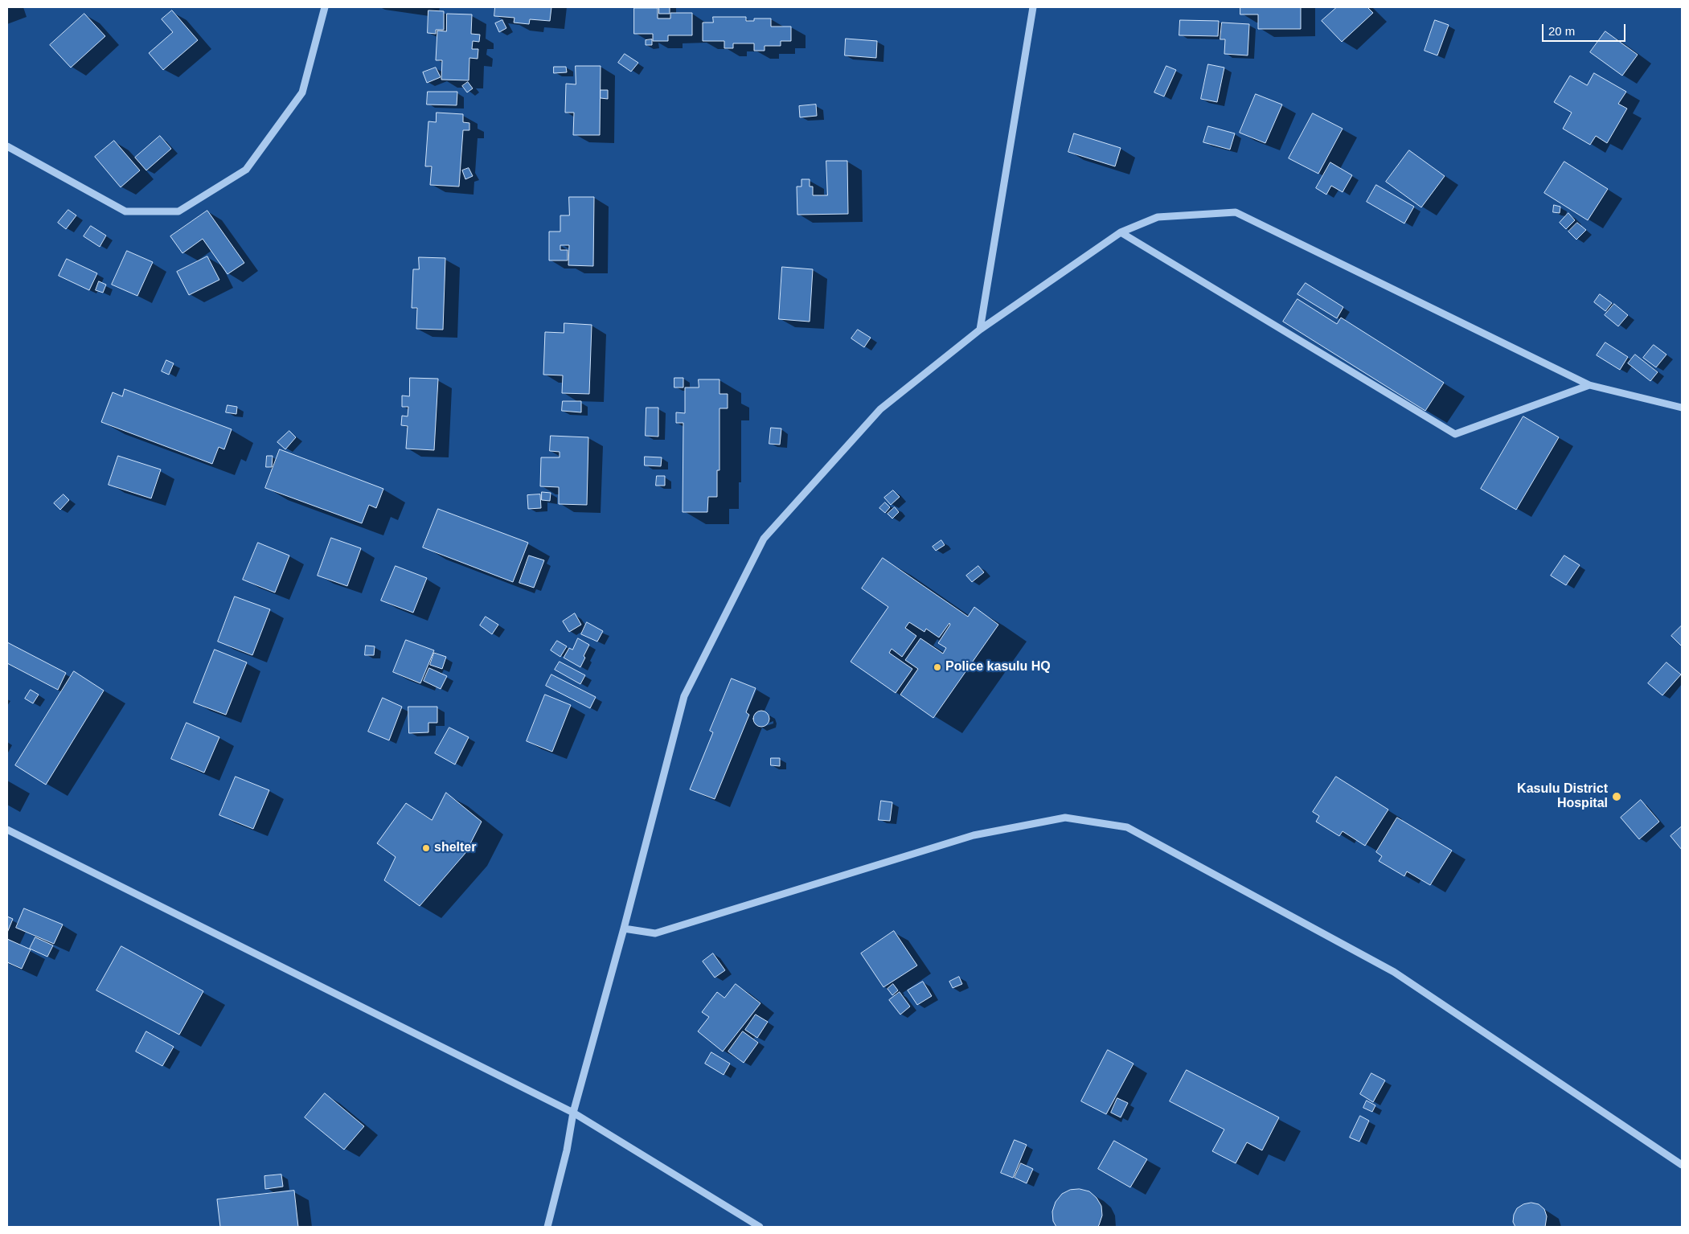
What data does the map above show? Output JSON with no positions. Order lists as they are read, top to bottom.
{
  "places": ["Police kasulu HQ", "Kasulu District Hospital", "shelter"],
  "scale_bar": "20 m"
}
